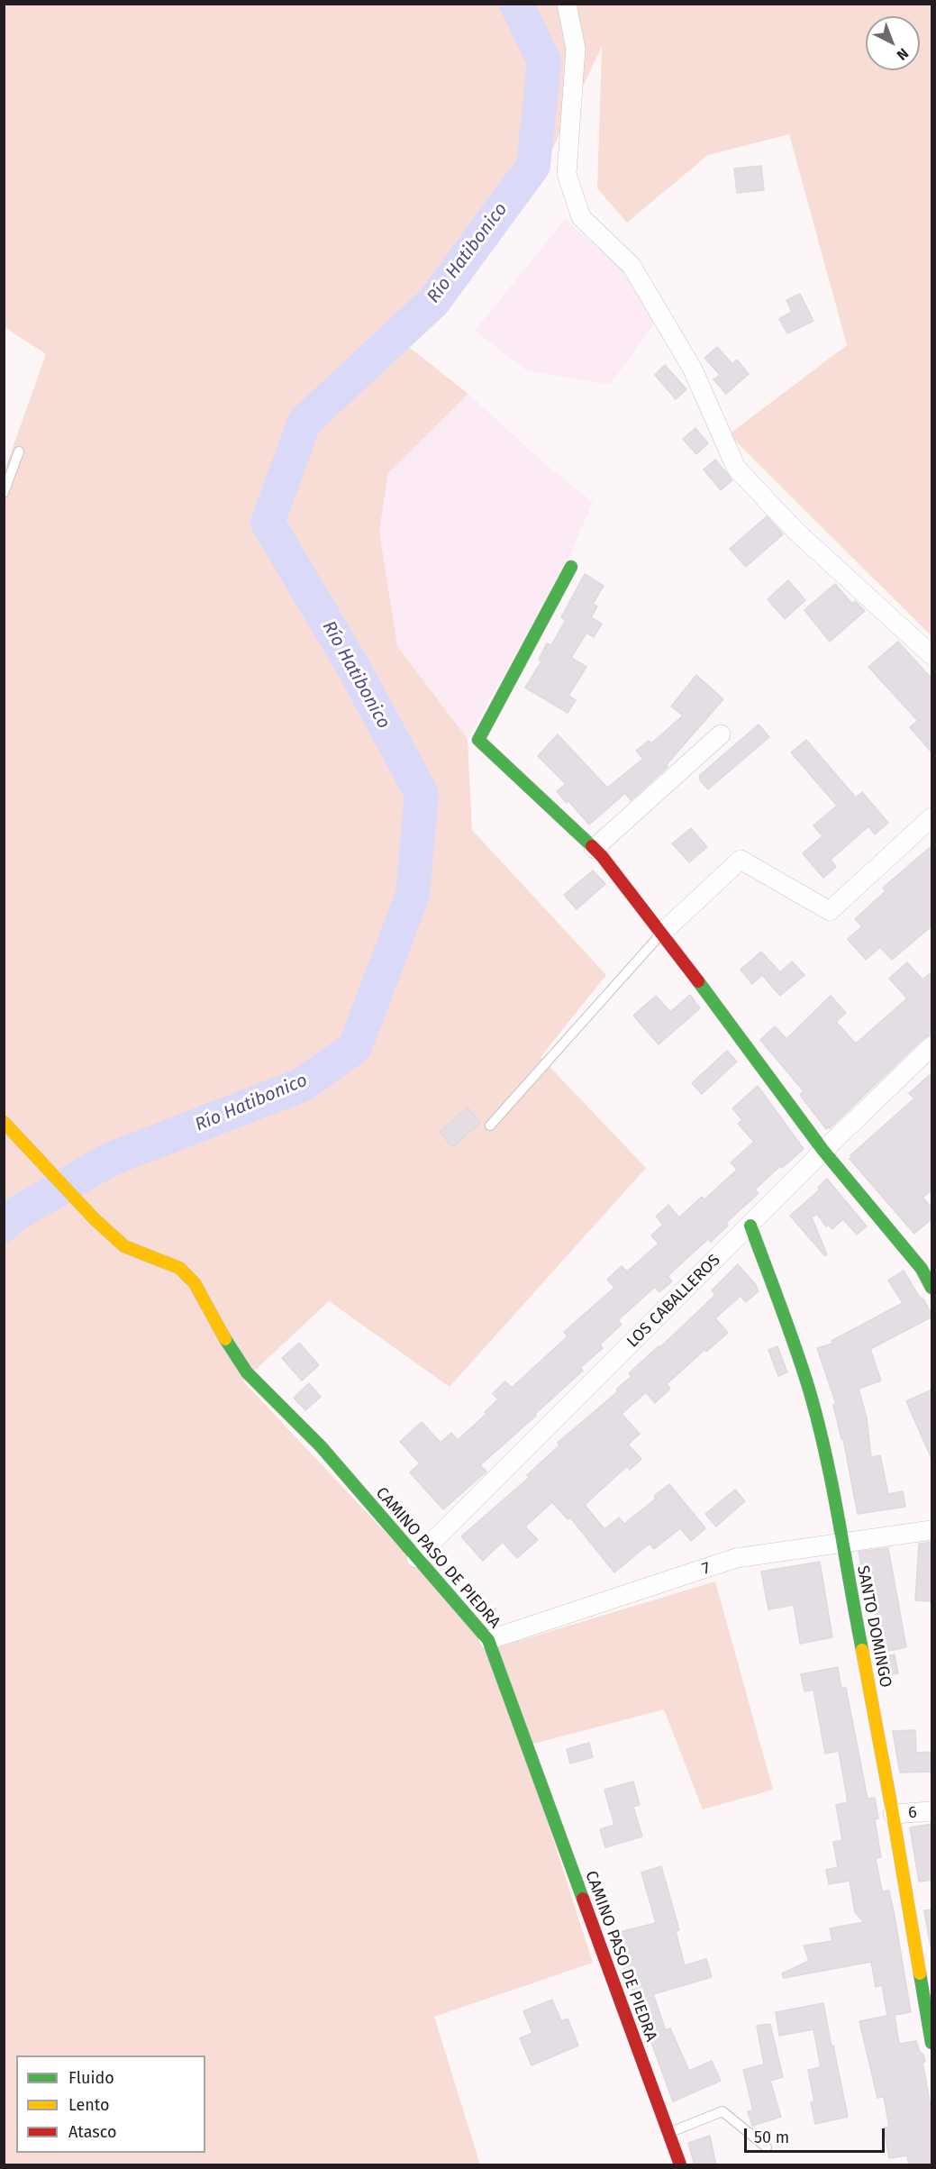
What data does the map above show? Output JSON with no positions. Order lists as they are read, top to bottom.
{
  "streets": {
    "street": [
      "LOS CABALLEROS",
      "CAMINO PASO DE PIEDRA",
      "7",
      "SANTO DOMINGO",
      "6"
    ]
  },
  "crossings": [
    ["LOS CABALLEROS", "CAMINO PASO DE PIEDRA"],
    ["LOS CABALLEROS", "SANTO DOMINGO"],
    ["CAMINO PASO DE PIEDRA", "7"],
    ["7", "SANTO DOMINGO"],
    ["SANTO DOMINGO", "6"]
  ],
  "water": ["Río Hatibonico"],
  "legend": ["Fluido", "Lento", "Atasco"],
  "scale_bar": "50 m",
  "north": "bottom right"
}
